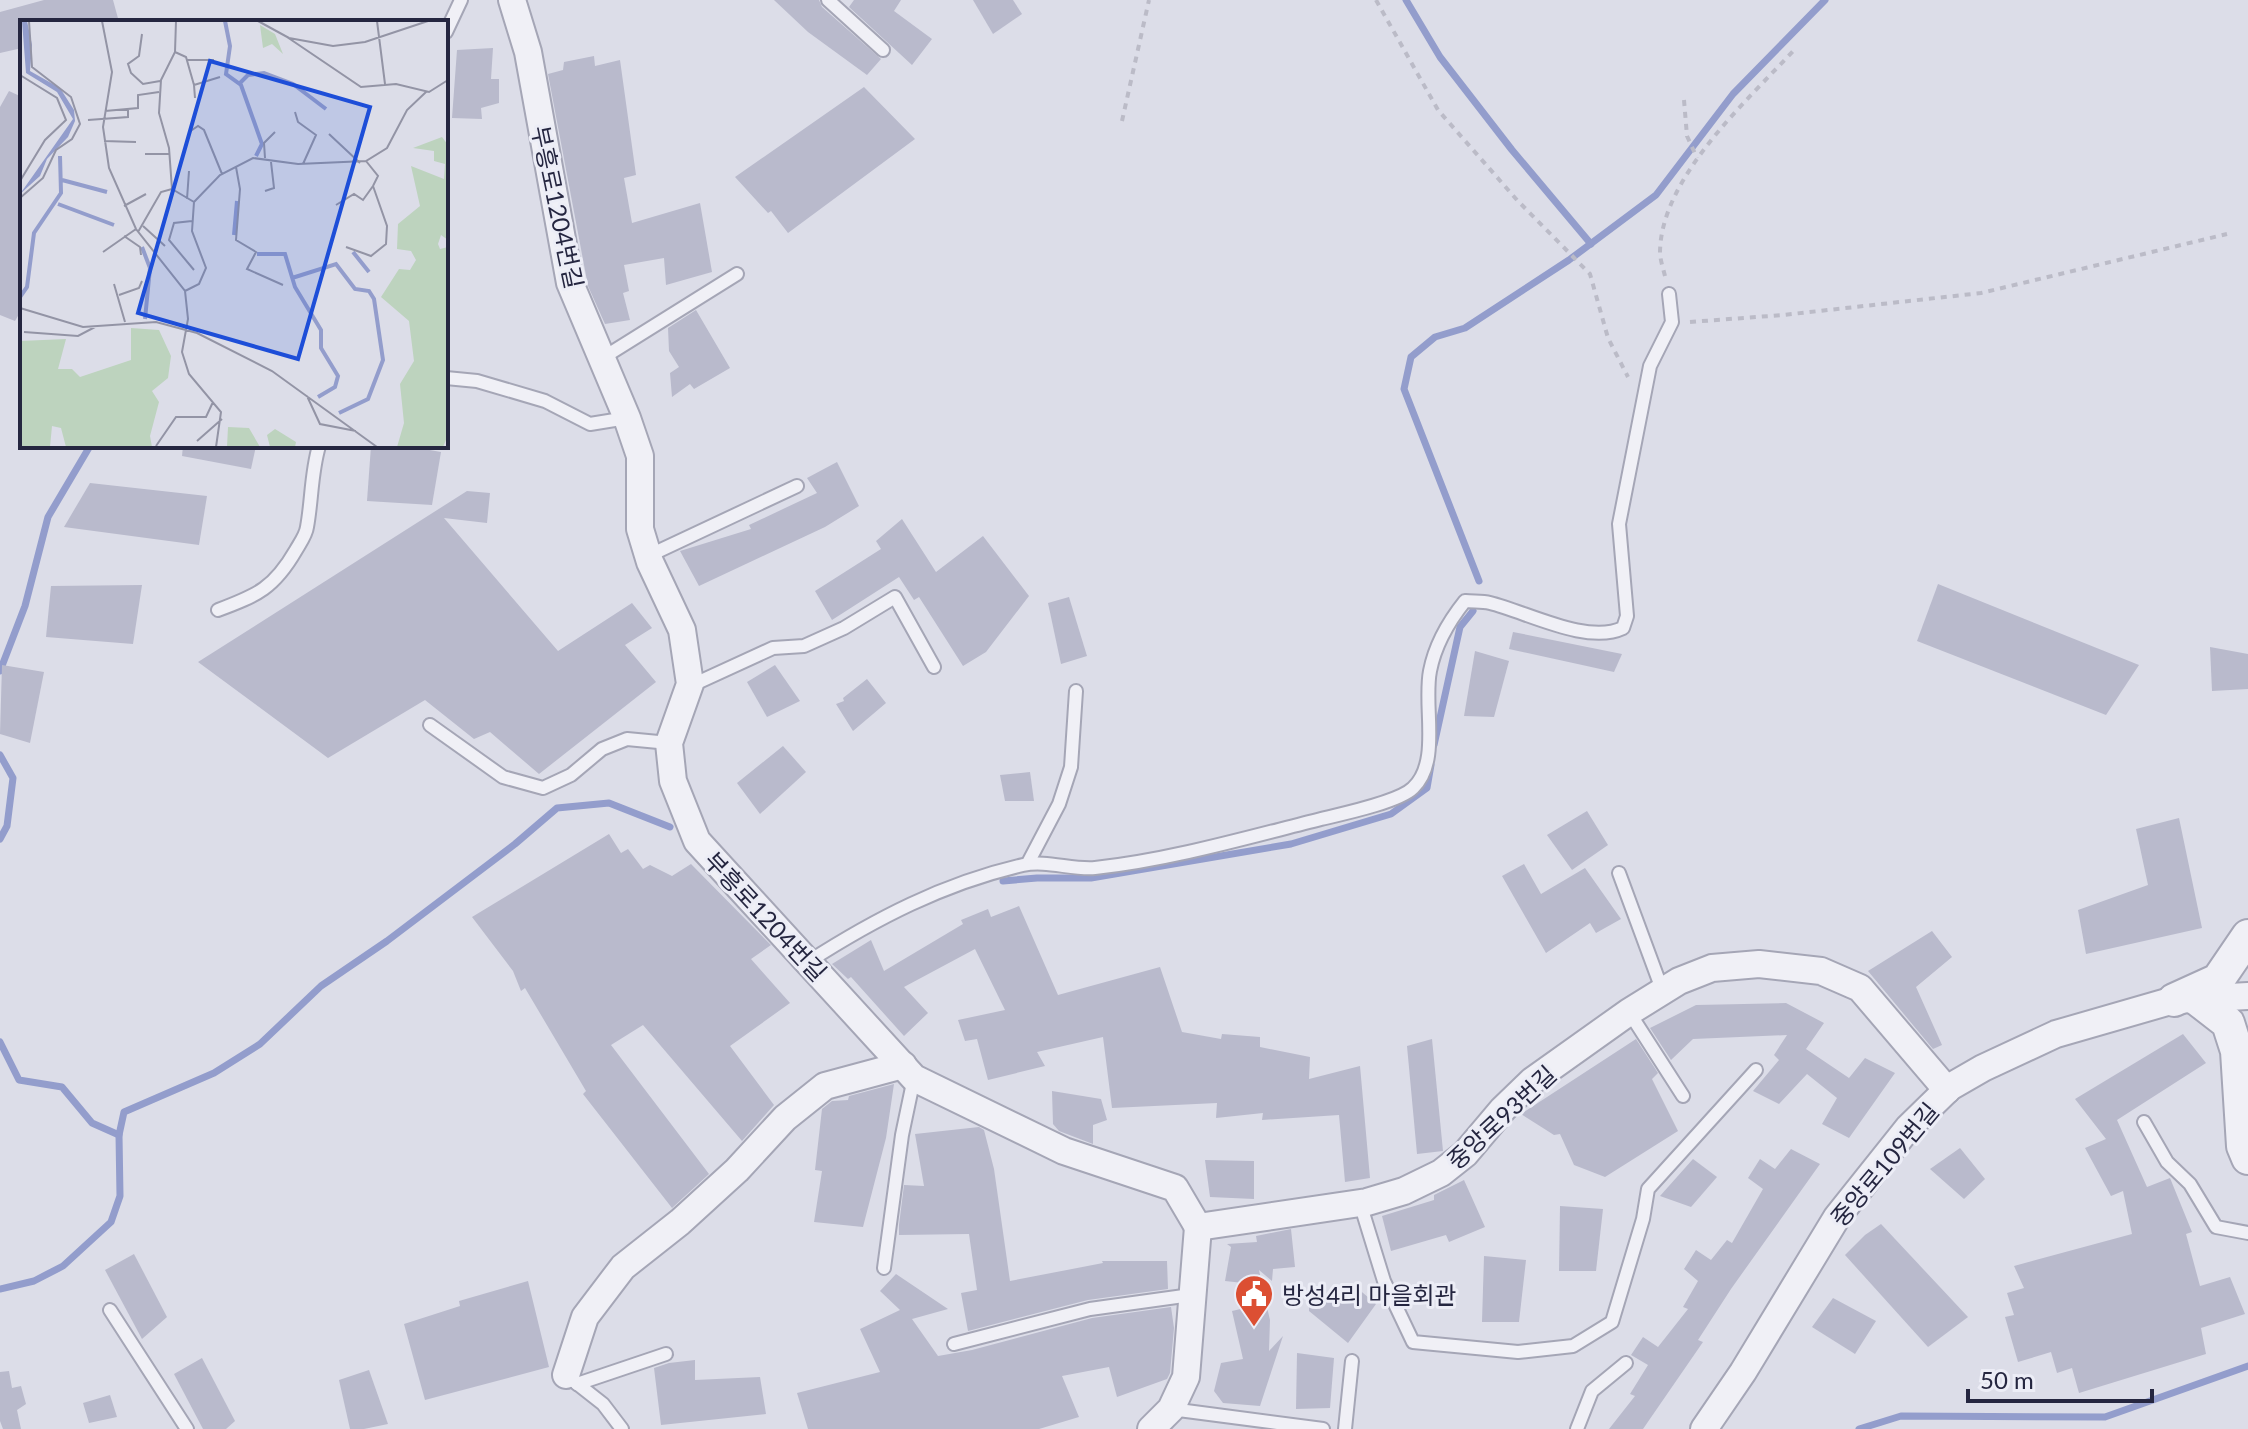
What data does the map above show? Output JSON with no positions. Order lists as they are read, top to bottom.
{
  "streets": {
    "street": ["부흥로1204번길", "중앙로93번길", "중앙로109번길"]
  },
  "crossings": [
    ["부흥로1204번길", "중앙로93번길"],
    ["중앙로93번길", "중앙로109번길"]
  ],
  "places": {
    "public building": ["방성4리 마을회관"]
  },
  "scale_bar": "50 m"
}
